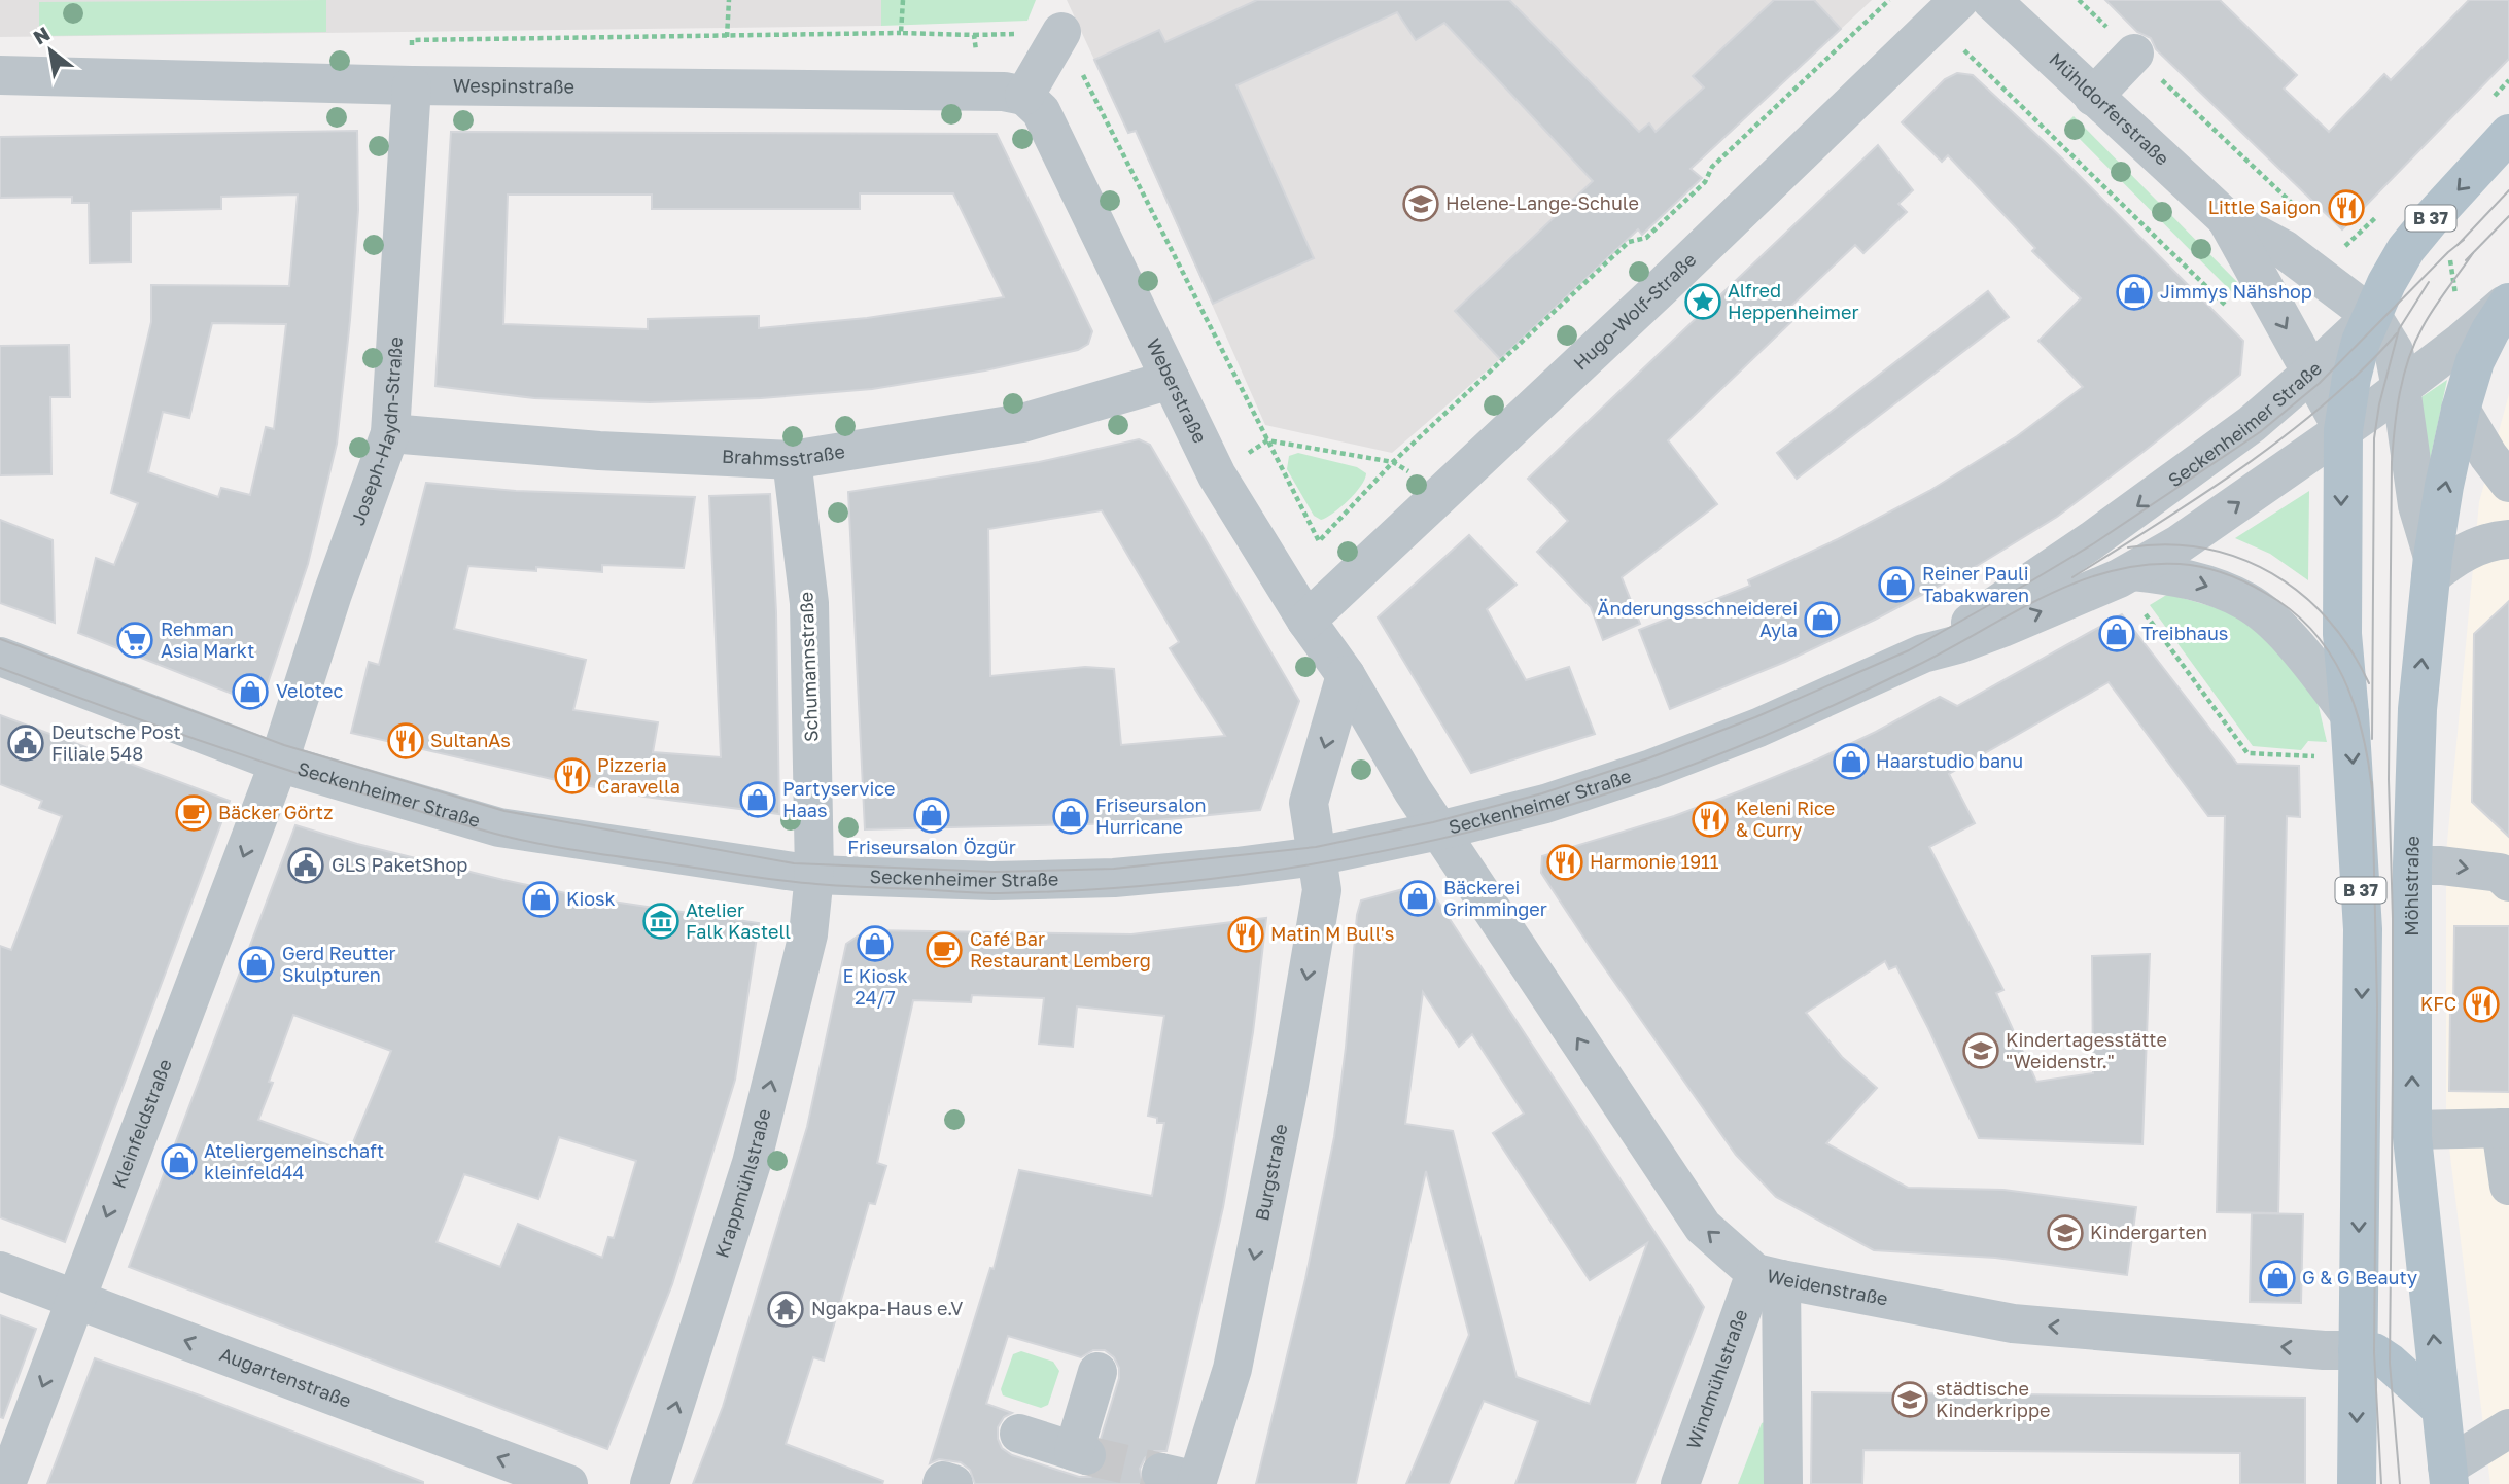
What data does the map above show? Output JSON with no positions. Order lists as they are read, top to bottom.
{
  "streets": {
    "main road": ["B 37", "Seckenheimer Straße", "Möhlstraße"],
    "street": [
      "Wespinstraße",
      "Mühldorferstraße",
      "Hugo-Wolf-Straße",
      "Weberstraße",
      "Joseph-Haydn-Straße",
      "Brahmsstraße",
      "Schumannstraße",
      "Kleinfeldstraße",
      "Burgstraße",
      "Krappmühlstraße",
      "Weidenstraße",
      "Augartenstraße",
      "Windmühlstraße"
    ]
  },
  "crossings": [
    ["Wespinstraße", "Weberstraße"],
    ["Wespinstraße", "Joseph-Haydn-Straße"],
    ["Mühldorferstraße", "B 37"],
    ["Mühldorferstraße", "Seckenheimer Straße"],
    ["B 37", "Seckenheimer Straße"],
    ["B 37", "Weidenstraße"],
    ["Hugo-Wolf-Straße", "Weberstraße"],
    ["Weberstraße", "Seckenheimer Straße"],
    ["Weberstraße", "Brahmsstraße"],
    ["Weberstraße", "Weidenstraße"],
    ["Seckenheimer Straße", "Joseph-Haydn-Straße"],
    ["Seckenheimer Straße", "Schumannstraße"],
    ["Seckenheimer Straße", "Möhlstraße"],
    ["Seckenheimer Straße", "Kleinfeldstraße"],
    ["Seckenheimer Straße", "Burgstraße"],
    ["Seckenheimer Straße", "Krappmühlstraße"],
    ["Seckenheimer Straße", "Weidenstraße"],
    ["Joseph-Haydn-Straße", "Brahmsstraße"],
    ["Joseph-Haydn-Straße", "Kleinfeldstraße"],
    ["Brahmsstraße", "Schumannstraße"],
    ["Schumannstraße", "Krappmühlstraße"],
    ["Kleinfeldstraße", "Augartenstraße"],
    ["Weidenstraße", "Windmühlstraße"]
  ],
  "one_way": [
    "Kleinfeldstraße",
    "Burgstraße",
    "Krappmühlstraße",
    "Weidenstraße",
    "Augartenstraße"
  ],
  "places": {
    "school or university": [
      "Helene-Lange-Schule",
      "Kindertagesstätte \"Weidenstr.\"",
      "Kindergarten",
      "städtische Kinderkrippe"
    ],
    "restaurant": [
      "Little Saigon",
      "SultanAs",
      "Pizzeria Caravella",
      "Keleni Rice & Curry",
      "Harmonie 1911",
      "Matin M Bull's",
      "KFC"
    ],
    "shop": [
      "Jimmys Nähshop",
      "Reiner Pauli Tabakwaren",
      "Änderungsschneiderei Ayla",
      "Treibhaus",
      "Velotec",
      "Haarstudio banu",
      "Partyservice Haas",
      "Friseursalon Özgür",
      "Friseursalon Hurricane",
      "Bäckerei Grimminger",
      "Kiosk",
      "E Kiosk 24/7",
      "Gerd Reutter Skulpturen",
      "Ateliergemeinschaft kleinfeld44",
      "G & G Beauty"
    ],
    "place": ["Alfred Heppenheimer"],
    "supermarket": ["Rehman Asia Markt"],
    "public building": ["Deutsche Post Filiale 548", "GLS PaketShop"],
    "cafe": ["Bäcker Görtz", "Café Bar Restaurant Lemberg"],
    "museum": ["Atelier Falk Kastell"],
    "temple": ["Ngakpa-Haus e.V"]
  },
  "north": "top left"
}
